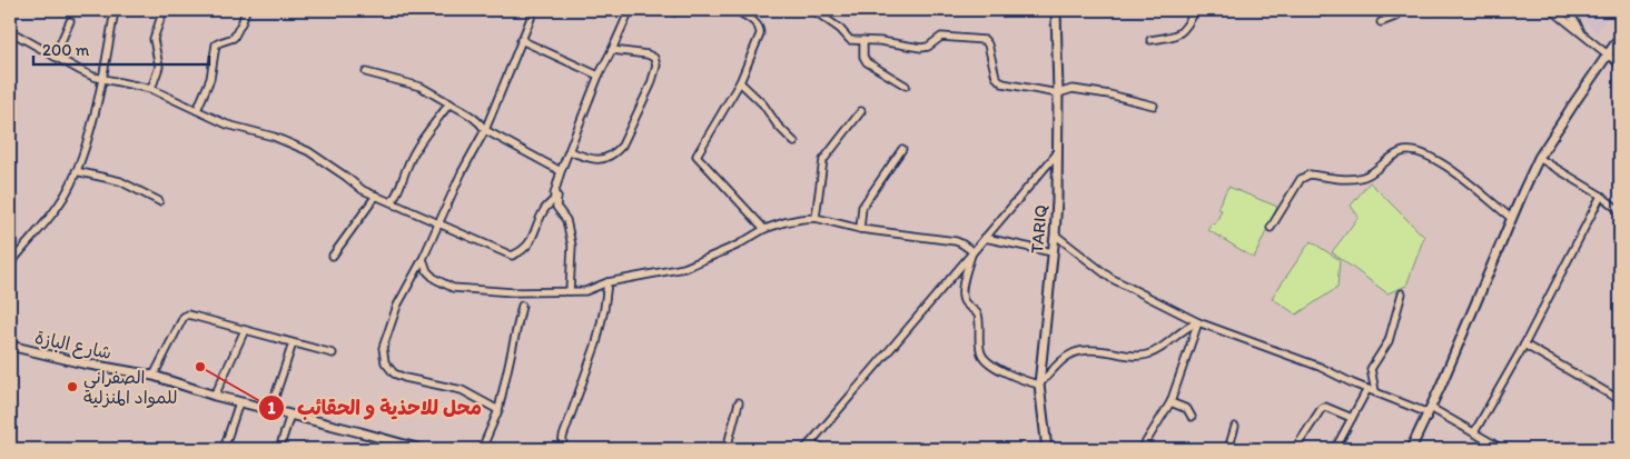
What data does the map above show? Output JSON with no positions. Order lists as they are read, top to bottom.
{
  "streets": {
    "main road": ["TARIQ", "شارع البازة"]
  },
  "places": ["محل للاحذية و الحقائب", "الصفراني للمواد المنزلية"],
  "scale_bar": "200 m"
}
